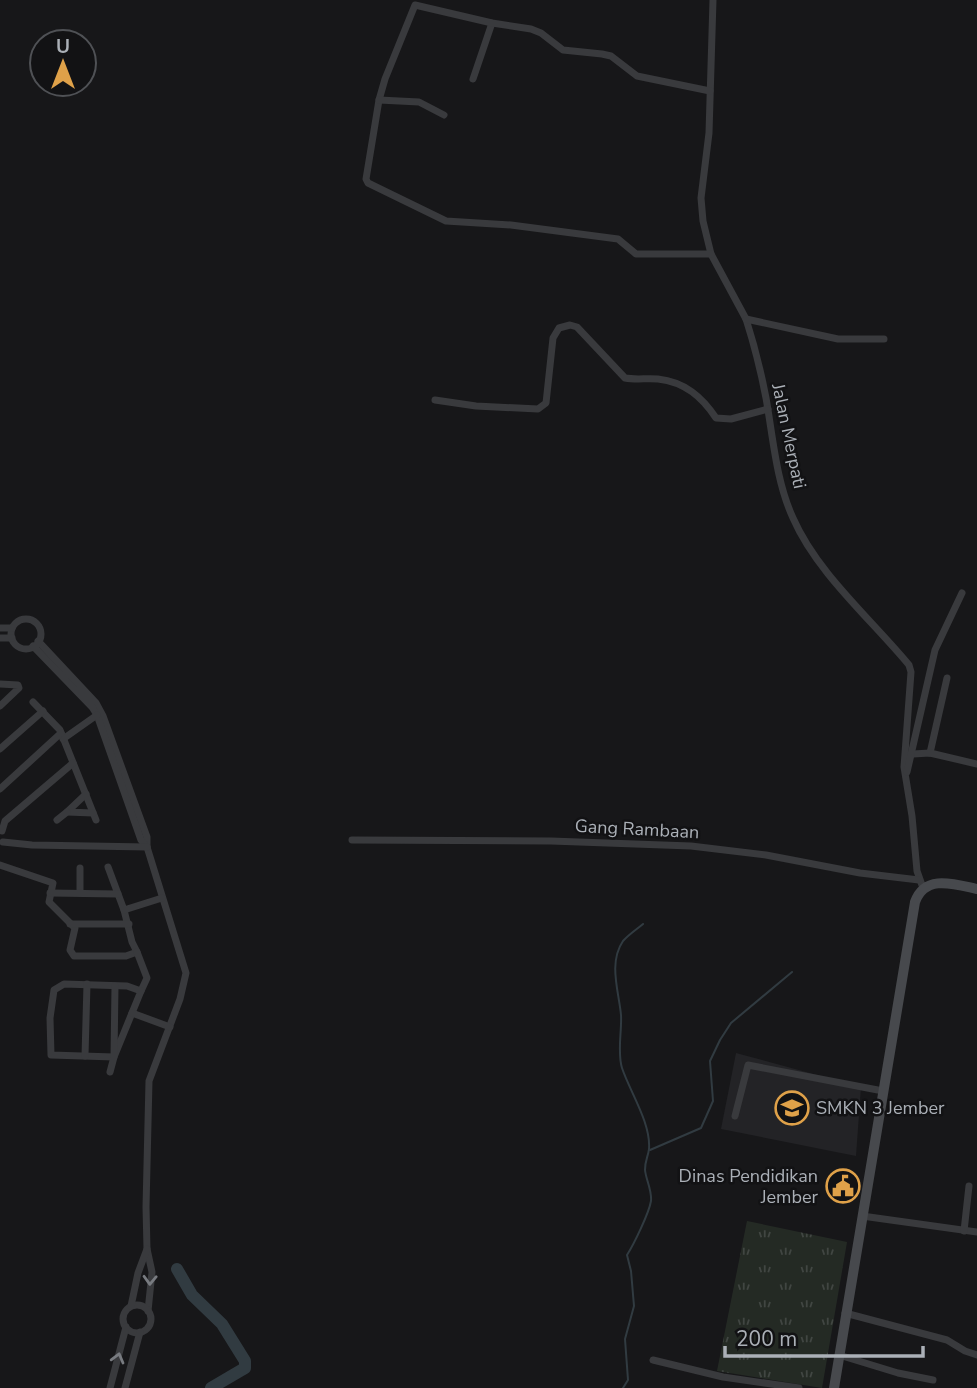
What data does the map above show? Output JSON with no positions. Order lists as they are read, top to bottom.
{
  "streets": {
    "street": ["Jalan Merpati", "Gang Rambaan"]
  },
  "crossings": [
    ["Jalan Merpati", "Gang Rambaan"]
  ],
  "places": {
    "school or university": ["SMKN 3 Jember"],
    "public building": ["Dinas Pendidikan Jember"]
  },
  "scale_bar": "200 m",
  "north": "top"
}
